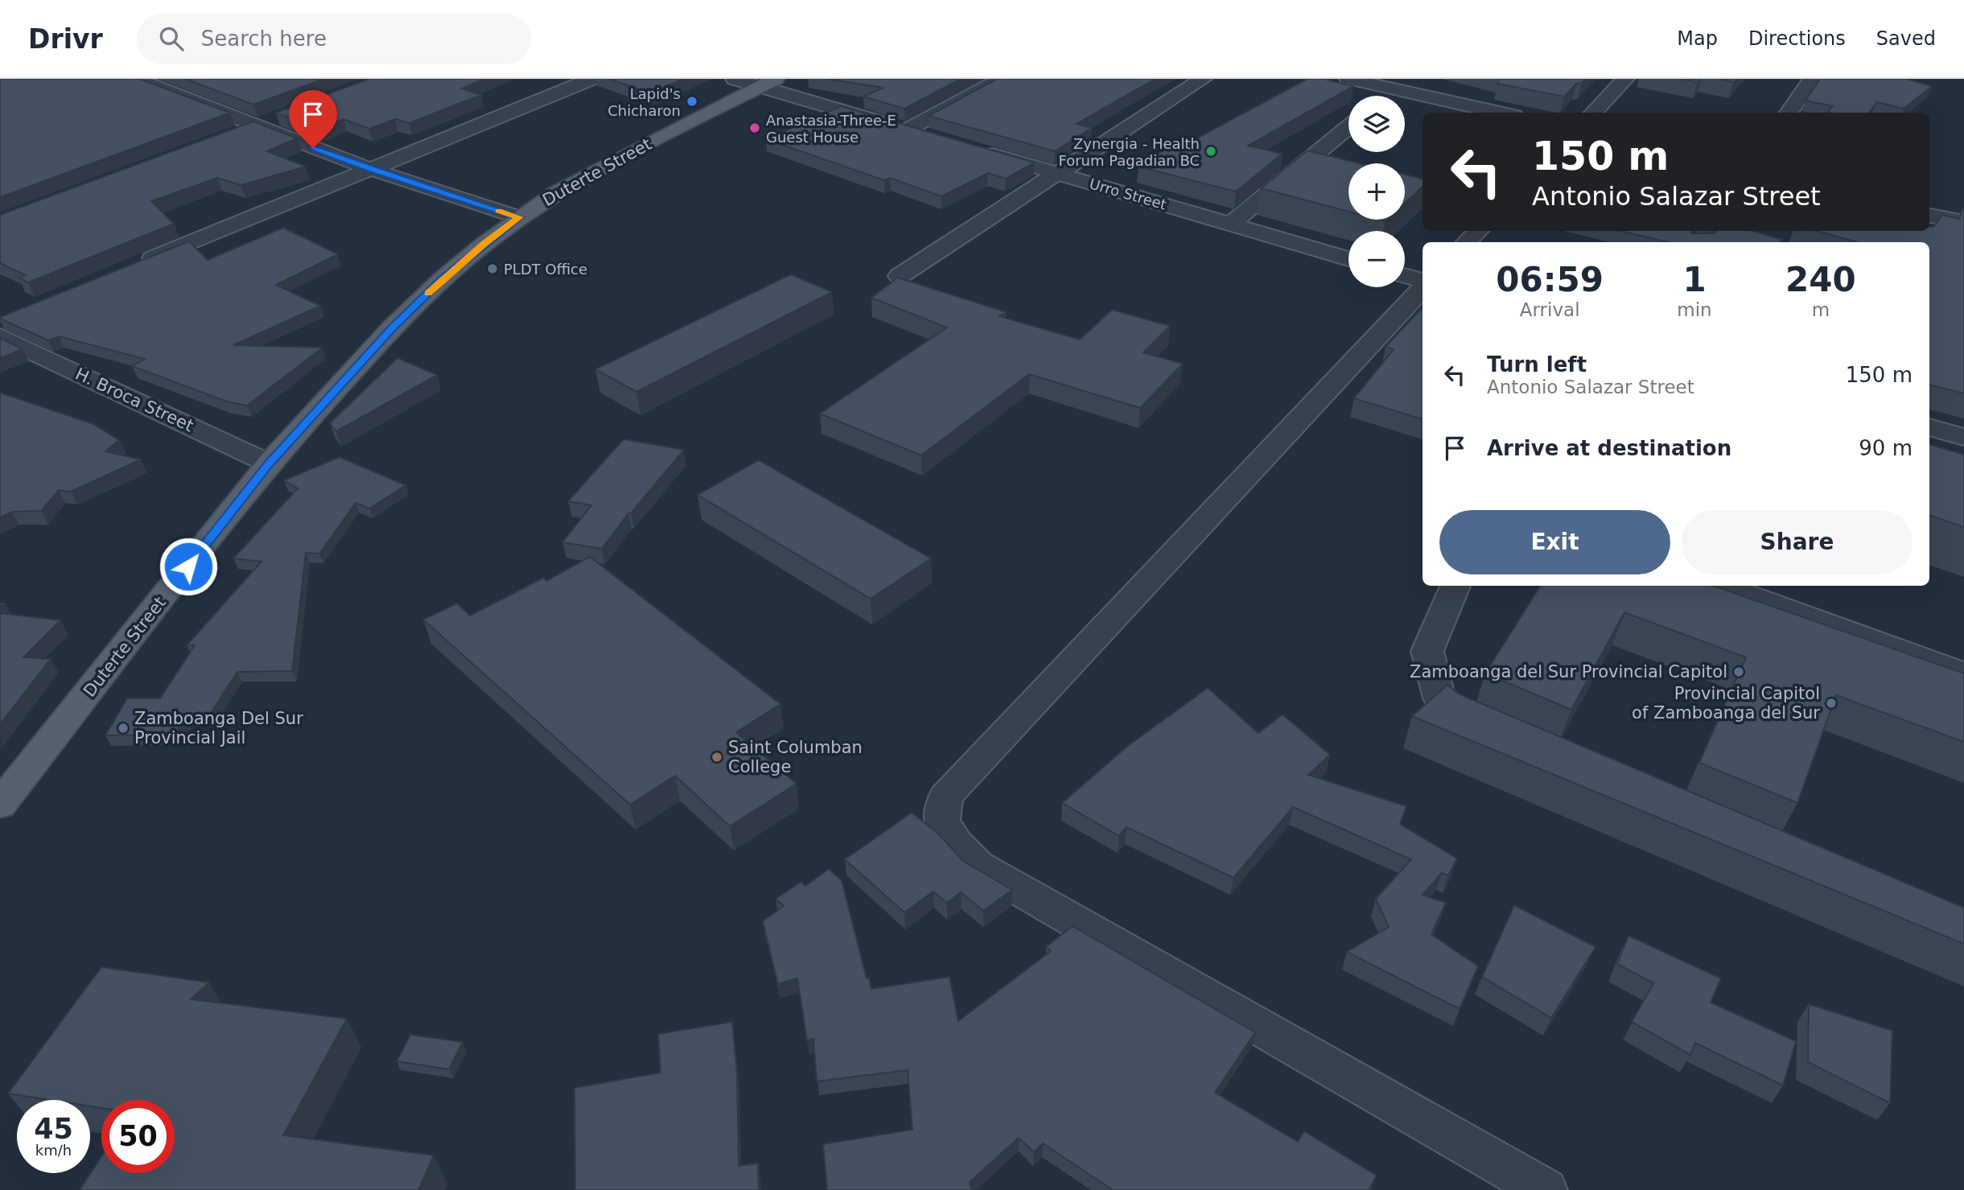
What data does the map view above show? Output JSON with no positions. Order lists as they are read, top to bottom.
{
  "streets": {
    "main road": ["Duterte Street"],
    "street": ["Urro Street", "H. Broca Street"]
  },
  "crossings": [
    ["Duterte Street", "H. Broca Street"]
  ],
  "places": [
    "Lapid's Chicharon",
    "Anastasia-Three-E Guest House",
    "Zynergia - Health Forum Pagadian BC",
    "PLDT Office",
    "Zamboanga del Sur Provincial Capitol",
    "Provincial Capitol of Zamboanga del Sur",
    "Zamboanga Del Sur Provincial Jail",
    "Saint Columban College"
  ],
  "page": {
    "header": "Drivr",
    "search": "Search here",
    "nav": ["Map", "Directions", "Saved"],
    "map_buttons": ["+", "−"],
    "turn": ["150 m", "Antonio Salazar Street"],
    "eta": [
      "06:59",
      "Arrival",
      "1",
      "min",
      "240",
      "m"
    ],
    "list": [
      {
        "name": "Turn left",
        "note": "Antonio Salazar Street",
        "value": "150 m"
      },
      {
        "name": "Arrive at destination",
        "value": "90 m"
      }
    ],
    "buttons": ["Exit", "Share"],
    "speed": "45 km/h",
    "limit": "50"
  }
}
